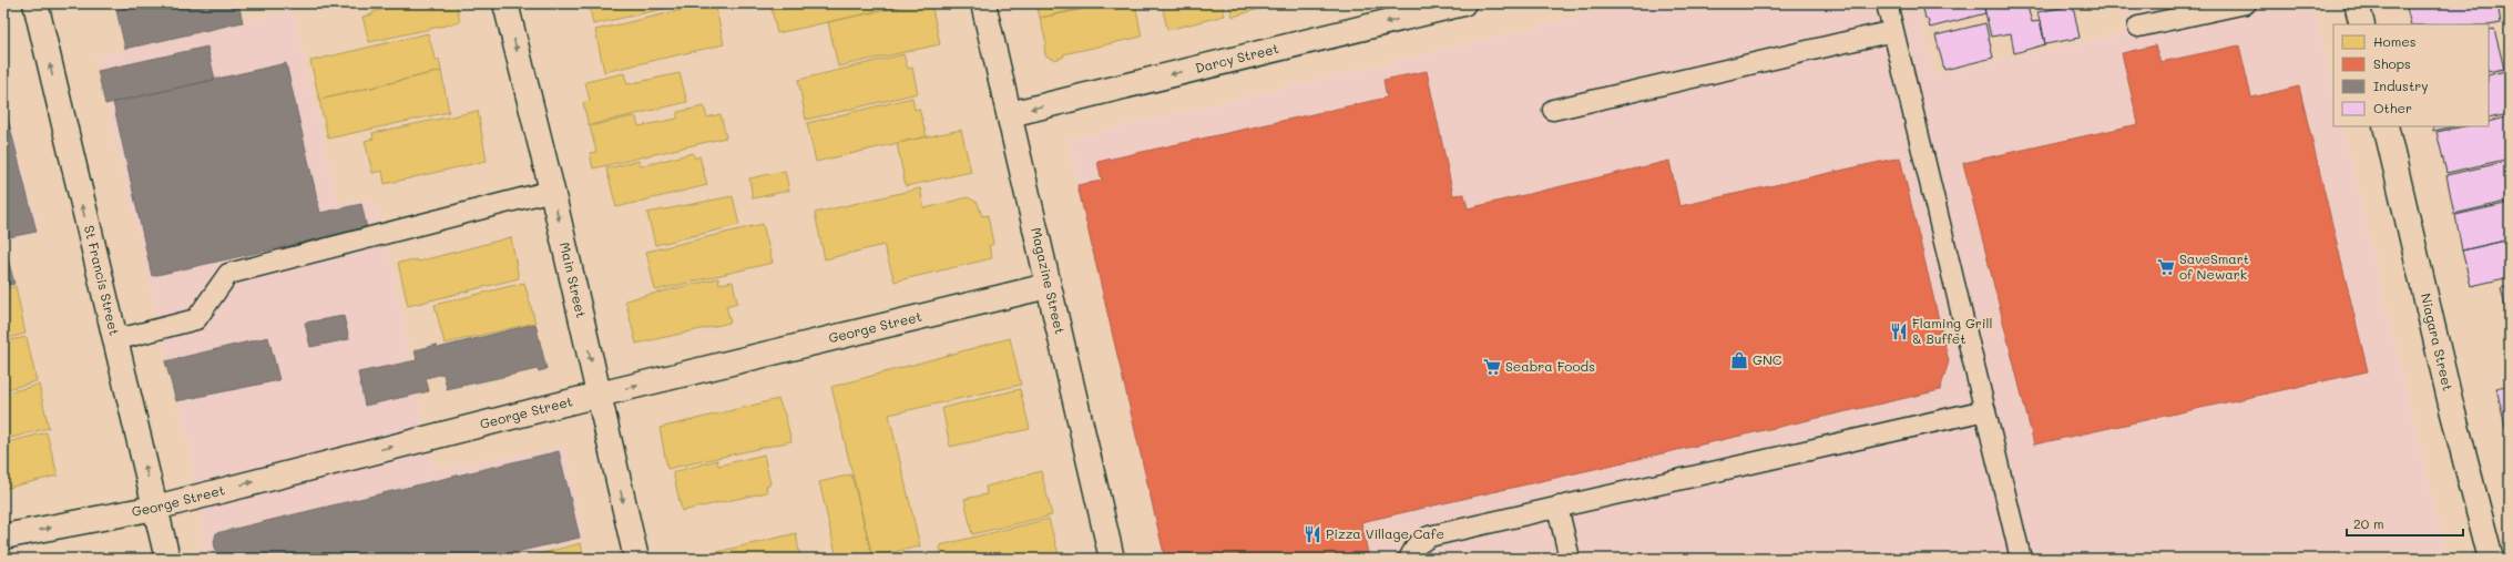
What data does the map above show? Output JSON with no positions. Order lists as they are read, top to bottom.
{
  "streets": {
    "street": [
      "Darcy Street",
      "Main Street",
      "St Francis Street",
      "Magazine Street",
      "George Street",
      "Niagara Street"
    ]
  },
  "crossings": [
    ["Darcy Street", "Magazine Street"],
    ["Main Street", "George Street"],
    ["St Francis Street", "George Street"],
    ["Magazine Street", "George Street"]
  ],
  "one_way": [
    "Darcy Street",
    "Main Street",
    "St Francis Street",
    "George Street"
  ],
  "places": {
    "supermarket": ["SaveSmart of Newark", "Seabra Foods"],
    "restaurant": ["Flaming Grill & Buffet", "Pizza Village Cafe"],
    "shop": ["GNC"]
  },
  "legend": [
    "Homes",
    "Shops",
    "Industry",
    "Other"
  ],
  "scale_bar": "20 m"
}
